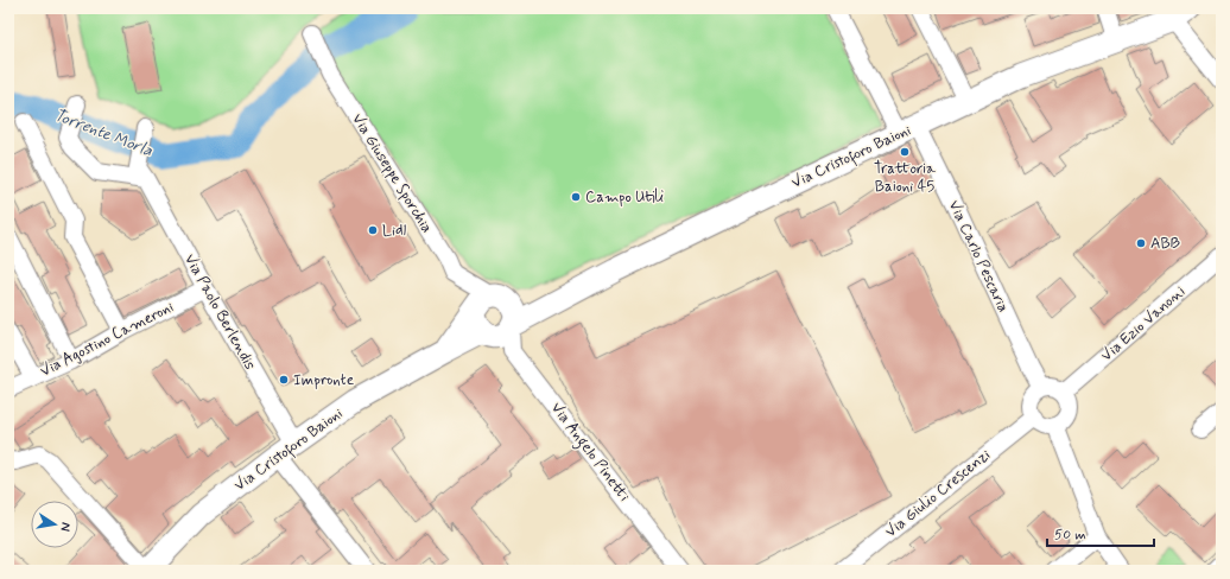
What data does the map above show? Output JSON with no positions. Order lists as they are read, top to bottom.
{
  "streets": {
    "street": [
      "Via Cristoforo Baioni",
      "Via Giuseppe Sporchia",
      "Via Carlo Pescaria",
      "Via Paolo Berlendis",
      "Via Ezio Vanoni",
      "Via Agostino Cameroni",
      "Via Angelo Pinetti",
      "Via Giulio Crescenzi"
    ]
  },
  "crossings": [
    ["Via Cristoforo Baioni", "Via Giuseppe Sporchia"],
    ["Via Cristoforo Baioni", "Via Carlo Pescaria"],
    ["Via Cristoforo Baioni", "Via Paolo Berlendis"],
    ["Via Cristoforo Baioni", "Via Angelo Pinetti"],
    ["Via Carlo Pescaria", "Via Ezio Vanoni"],
    ["Via Carlo Pescaria", "Via Giulio Crescenzi"],
    ["Via Paolo Berlendis", "Via Agostino Cameroni"],
    ["Via Ezio Vanoni", "Via Giulio Crescenzi"]
  ],
  "water": ["Torrente Morla"],
  "places": [
    "Trattoria Baioni 45",
    "Campo Utili",
    "Lidl",
    "ABB",
    "Impronte"
  ],
  "scale_bar": "50 m",
  "north": "right"
}
